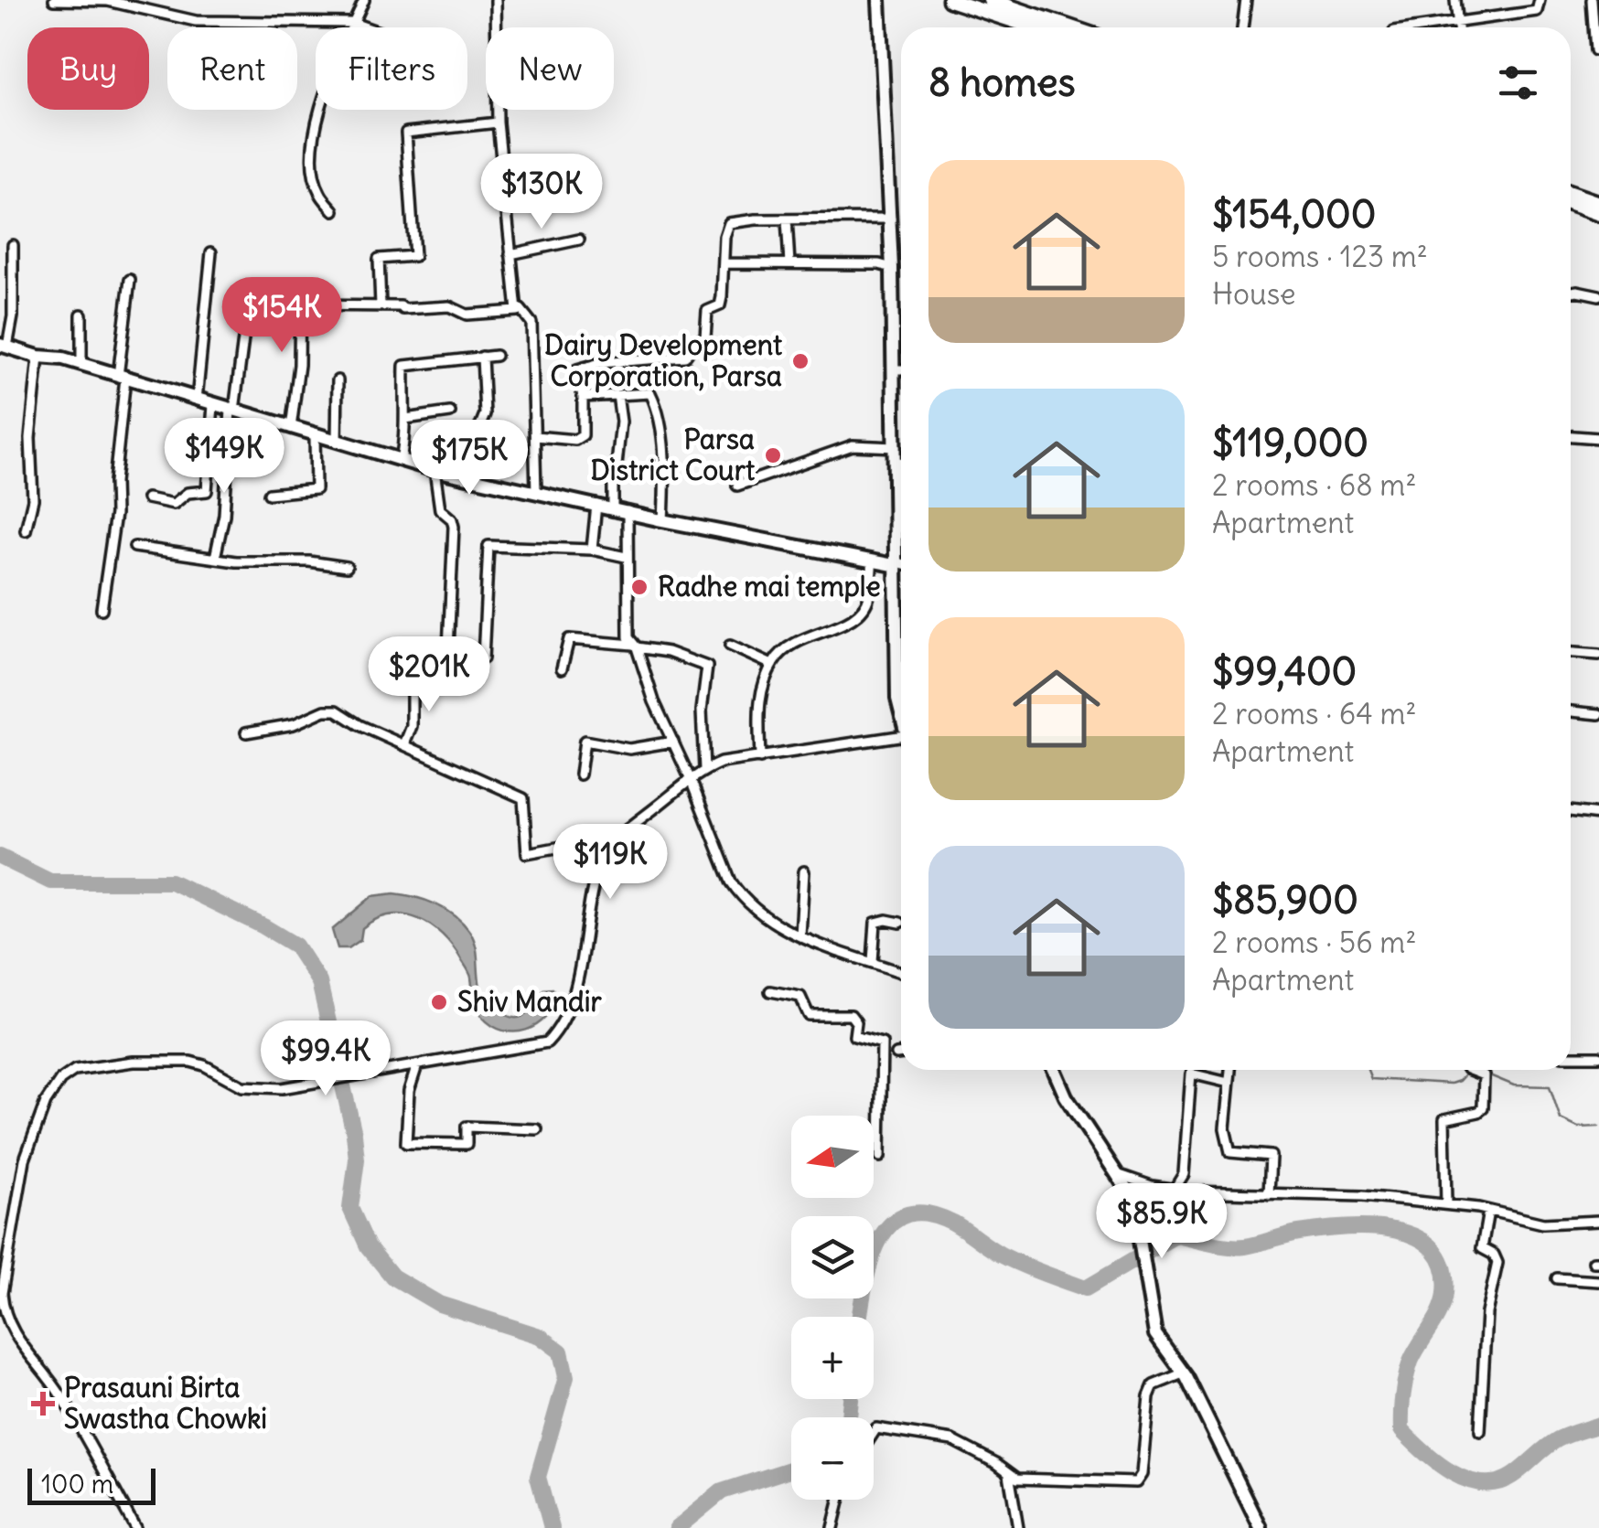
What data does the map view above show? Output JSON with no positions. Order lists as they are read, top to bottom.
{
  "places": {
    "other": [
      "Dairy Development Corporation, Parsa",
      "Parsa District Court",
      "Radhe mai temple",
      "Shiv Mandir"
    ],
    "health": ["Prasauni Birta Swastha Chowki"]
  },
  "scale_bar": "100 m",
  "north": "left",
  "page": {
    "chip": [
      "Buy",
      "Rent",
      "Filters",
      "New"
    ],
    "heading": "8 homes",
    "list": [
      {
        "name": "$154,000",
        "note": "5 rooms · 123 m² · House"
      },
      {
        "name": "$119,000",
        "note": "2 rooms · 68 m² · Apartment"
      },
      {
        "name": "$99,400",
        "note": "2 rooms · 64 m² · Apartment"
      },
      {
        "name": "$85,900",
        "note": "2 rooms · 56 m² · Apartment"
      }
    ],
    "price": [
      "$130K",
      "$154K",
      "$149K",
      "$175K",
      "$201K",
      "$119K",
      "$99.4K",
      "$85.9K"
    ],
    "map_buttons": ["+", "−"],
    "scale": "100 m"
  }
}
